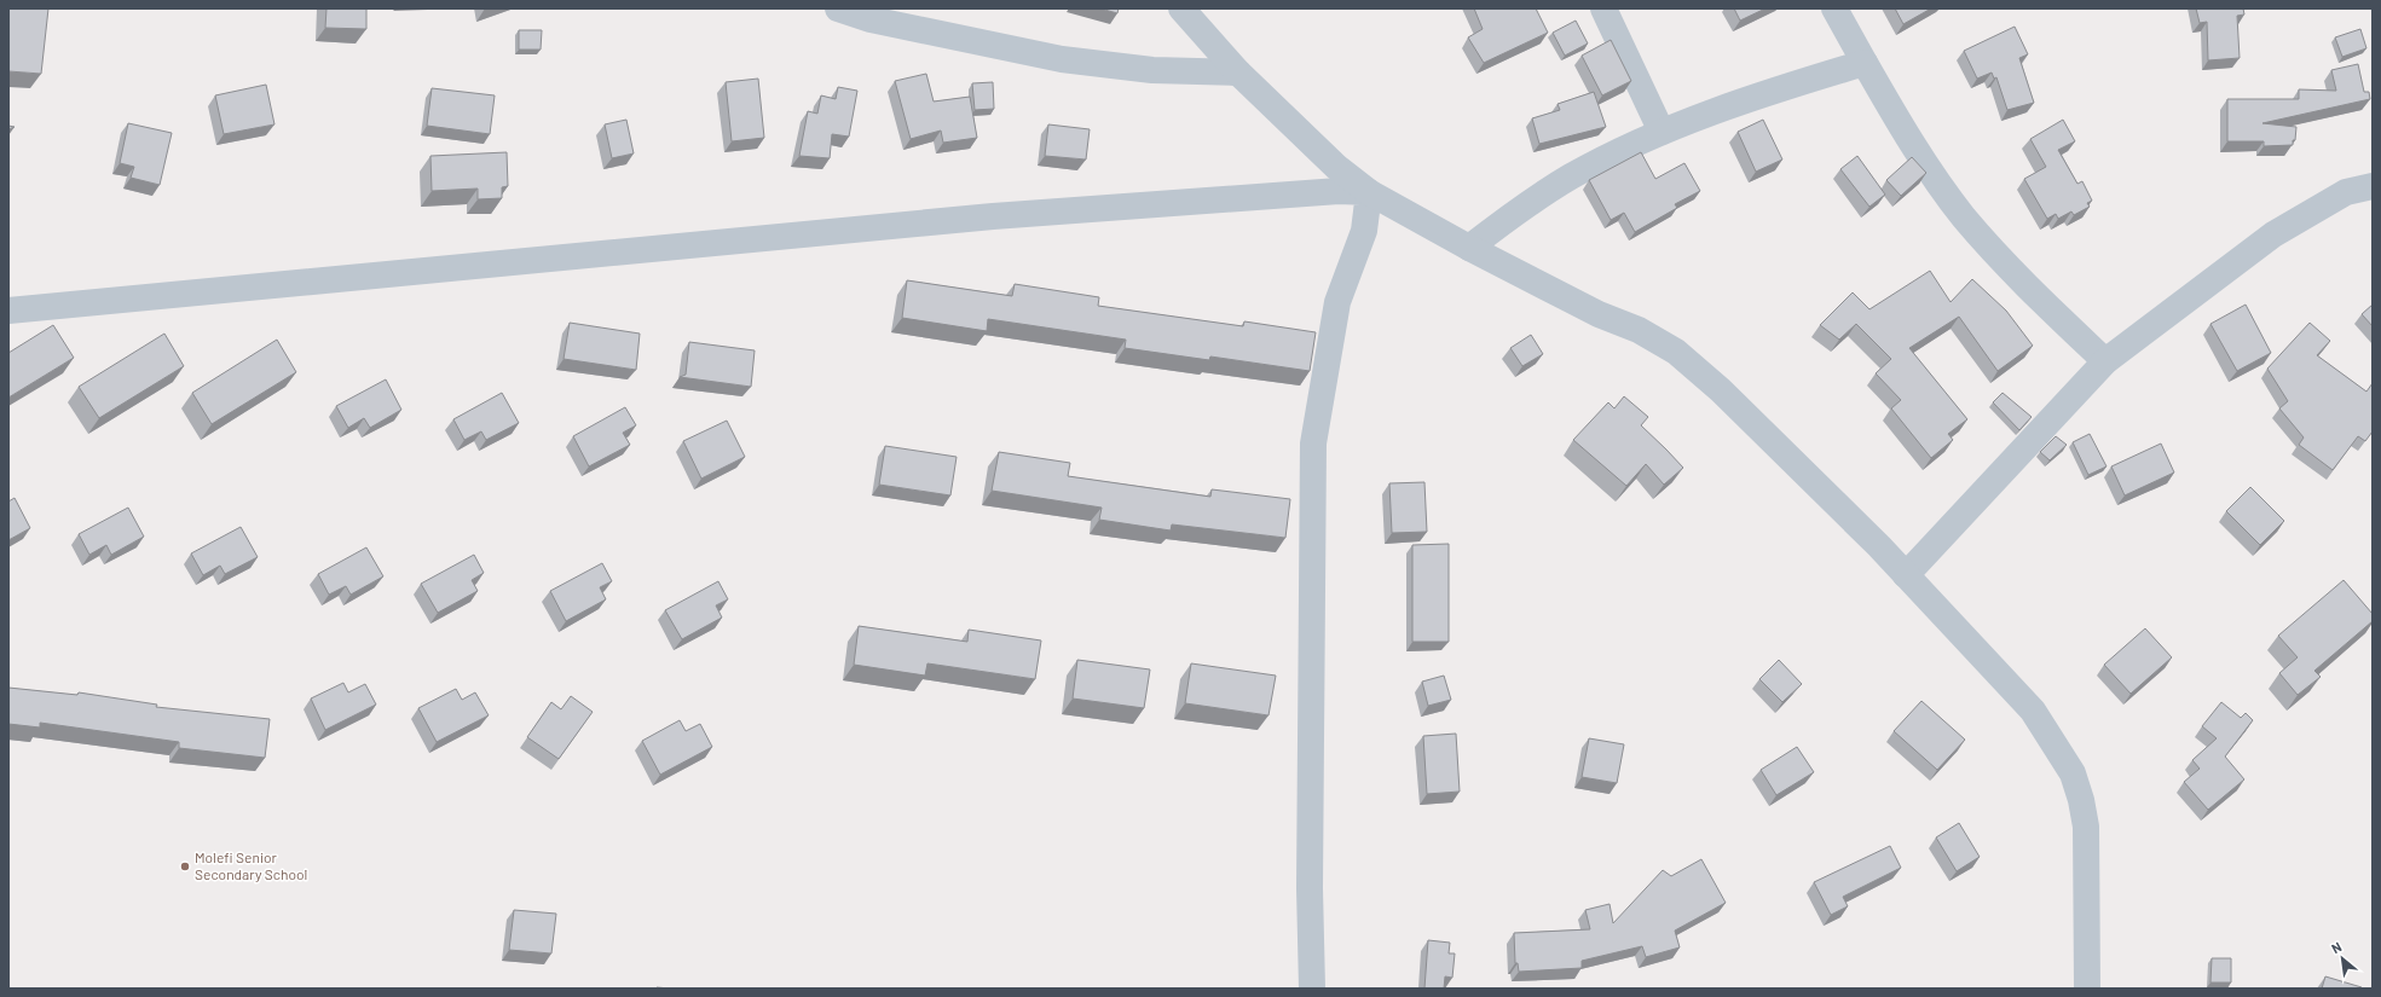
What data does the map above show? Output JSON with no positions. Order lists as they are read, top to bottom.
{
  "places": ["Molefi Senior Secondary School"],
  "north": "top left"
}
